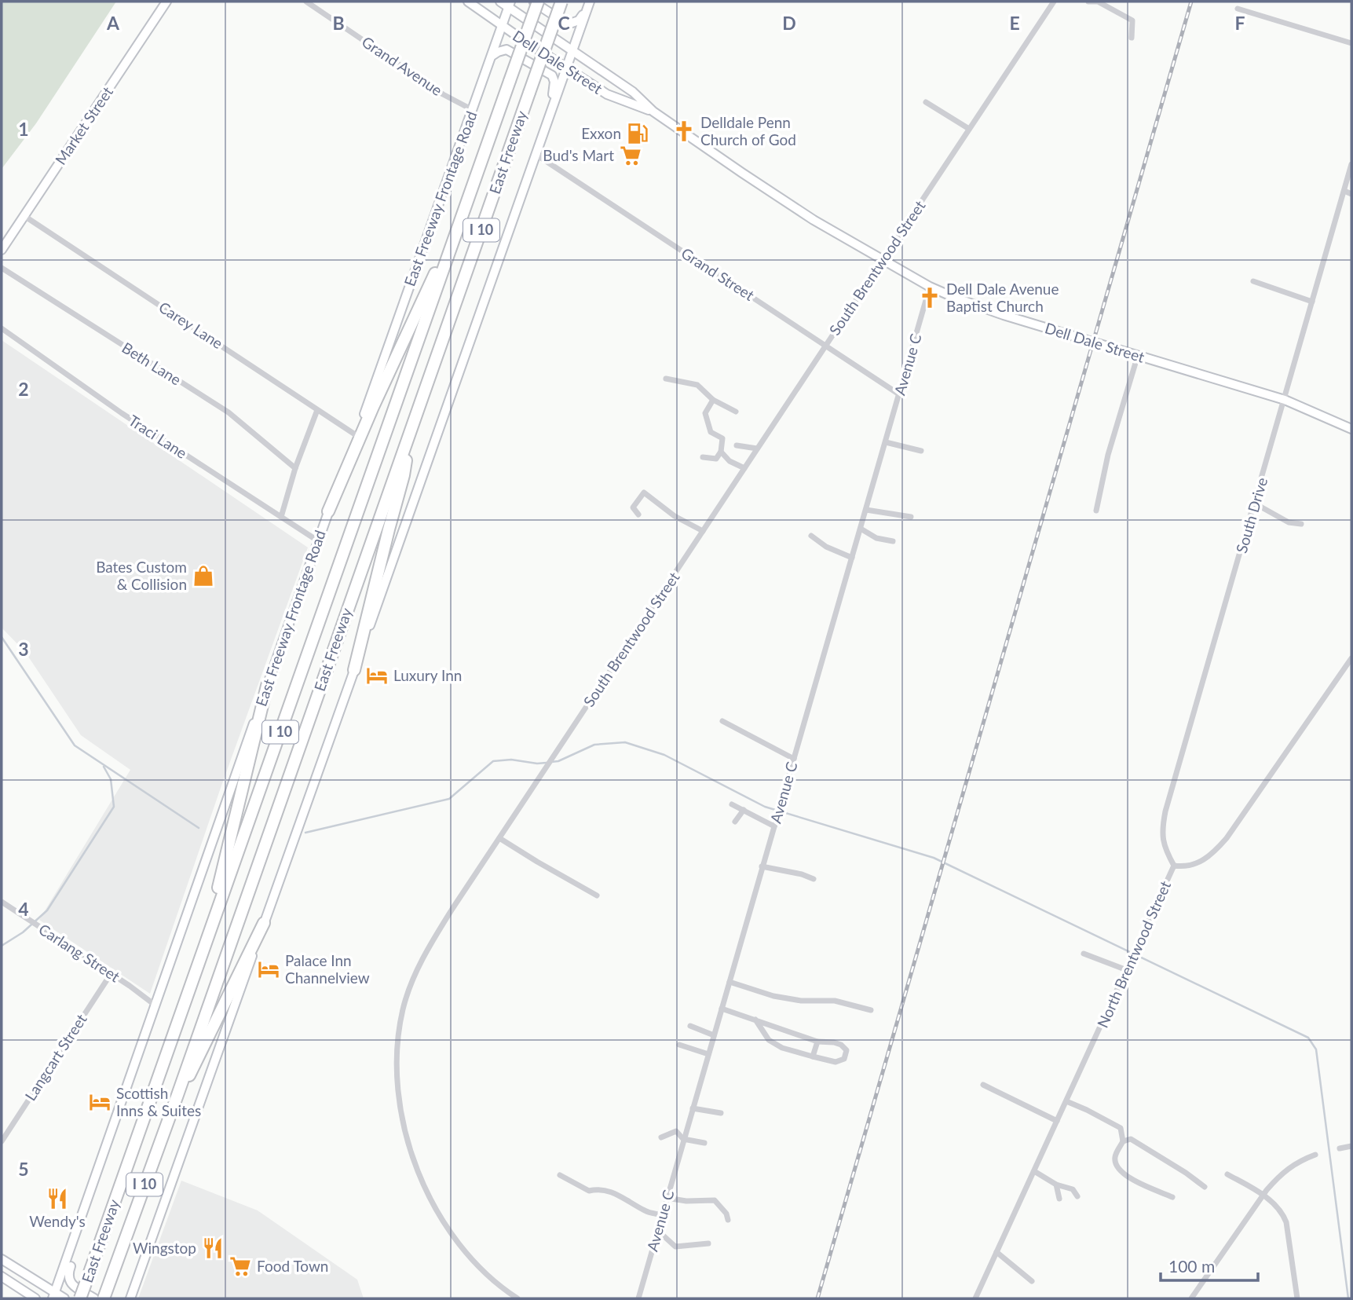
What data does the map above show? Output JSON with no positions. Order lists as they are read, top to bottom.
{
  "streets": {
    "highway": ["East Freeway", "I 10"],
    "main road": ["Dell Dale Street", "Market Street", "East Freeway Frontage Road"],
    "street": [
      "Grand Avenue",
      "South Brentwood Street",
      "Grand Street",
      "Carey Lane",
      "Beth Lane",
      "Avenue C",
      "Traci Lane",
      "South Drive",
      "Carlang Street",
      "North Brentwood Street",
      "Langcart Street"
    ]
  },
  "crossings": [
    ["Dell Dale Street", "East Freeway Frontage Road"],
    ["Dell Dale Street", "South Brentwood Street"],
    ["Dell Dale Street", "Avenue C"],
    ["Dell Dale Street", "South Drive"],
    ["Grand Avenue", "East Freeway Frontage Road"],
    ["Market Street", "Carey Lane"],
    ["East Freeway Frontage Road", "Carey Lane"],
    ["East Freeway Frontage Road", "Traci Lane"],
    ["East Freeway Frontage Road", "Carlang Street"],
    ["South Brentwood Street", "Grand Street"],
    ["Grand Street", "Avenue C"],
    ["South Drive", "North Brentwood Street"],
    ["Carlang Street", "Langcart Street"]
  ],
  "places": {
    "church": ["Delldale Penn Church of God", "Dell Dale Avenue Baptist Church"],
    "fuel station": ["Exxon"],
    "supermarket": ["Bud's Mart", "Food Town"],
    "shop": ["Bates Custom & Collision"],
    "hotel": ["Luxury Inn", "Palace Inn Channelview", "Scottish Inns & Suites"],
    "restaurant": ["Wendy's", "Wingstop"]
  },
  "scale_bar": "100 m",
  "grid": {
    "columns": [
      "A",
      "B",
      "C",
      "D",
      "E",
      "F"
    ],
    "rows": [
      "1",
      "2",
      "3",
      "4",
      "5"
    ]
  }
}
